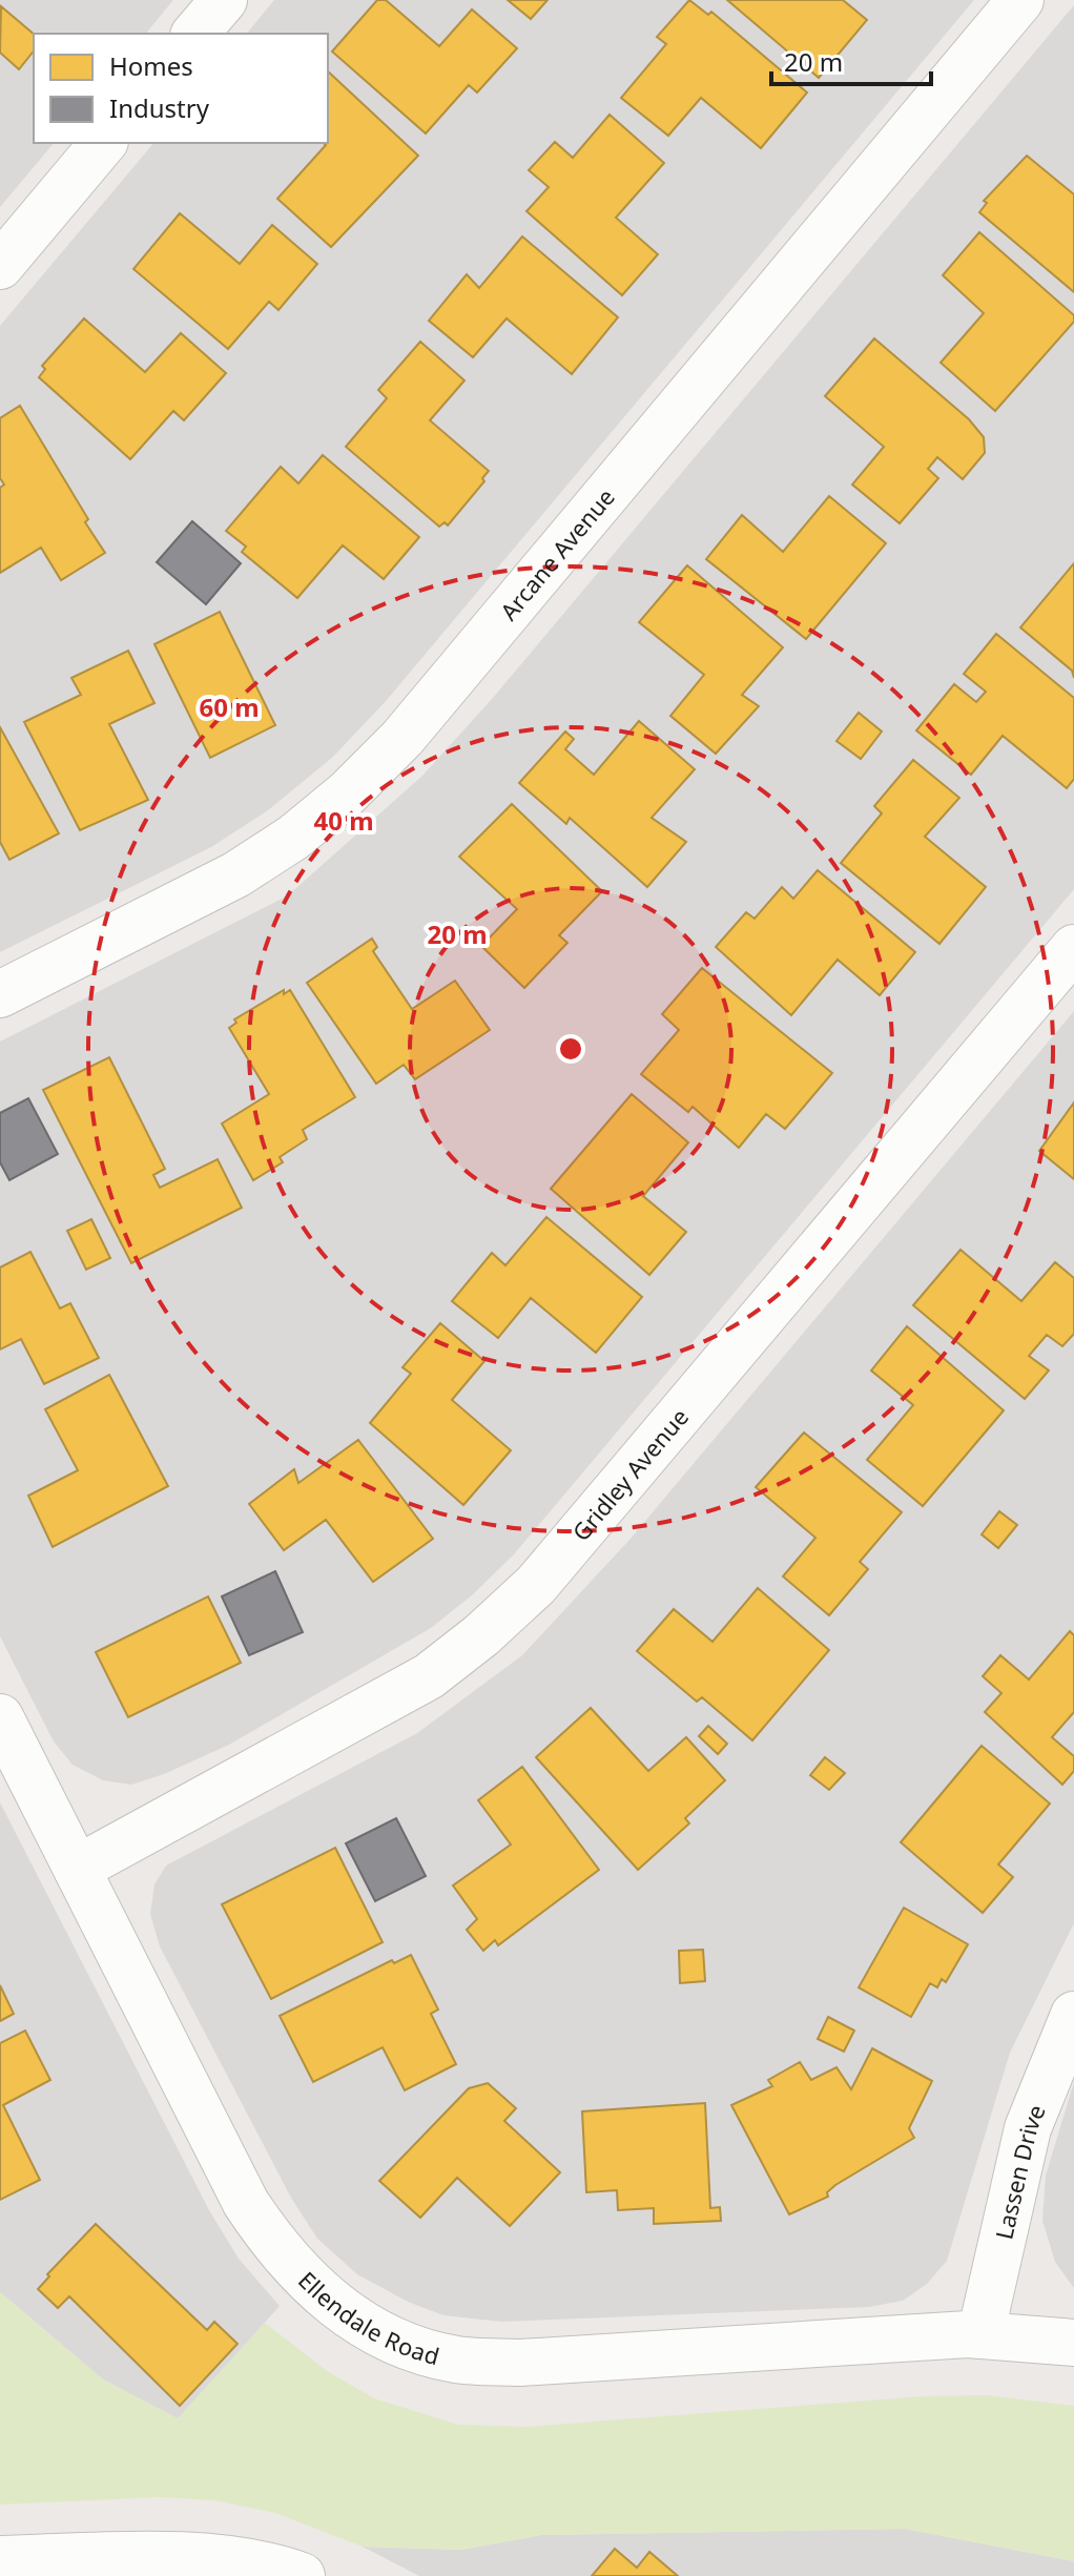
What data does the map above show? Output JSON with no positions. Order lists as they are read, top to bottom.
{
  "streets": {
    "street": [
      "Arcane Avenue",
      "Gridley Avenue",
      "Lassen Drive",
      "Ellendale Road"
    ]
  },
  "crossings": [
    ["Gridley Avenue", "Ellendale Road"],
    ["Lassen Drive", "Ellendale Road"]
  ],
  "legend": ["Homes", "Industry"],
  "scale_bar": "20 m",
  "rings": ["60 m", "40 m", "20 m"]
}
